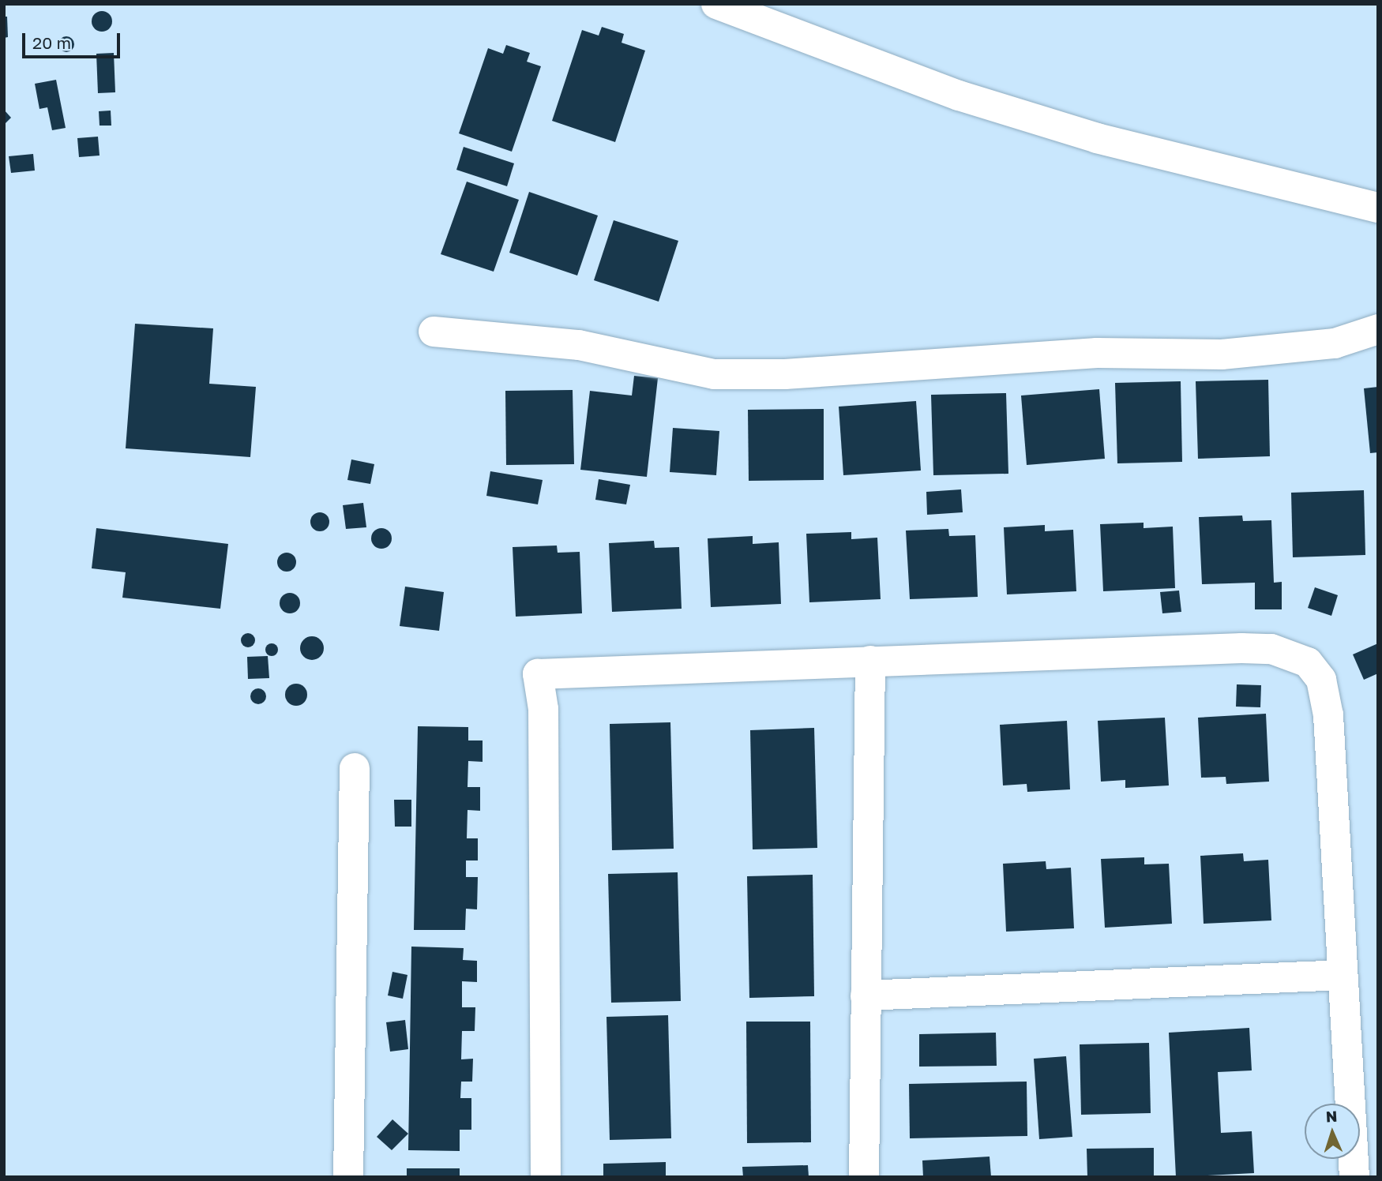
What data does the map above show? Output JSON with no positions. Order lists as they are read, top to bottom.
{
  "scale_bar": "20 m",
  "north": "top"
}
